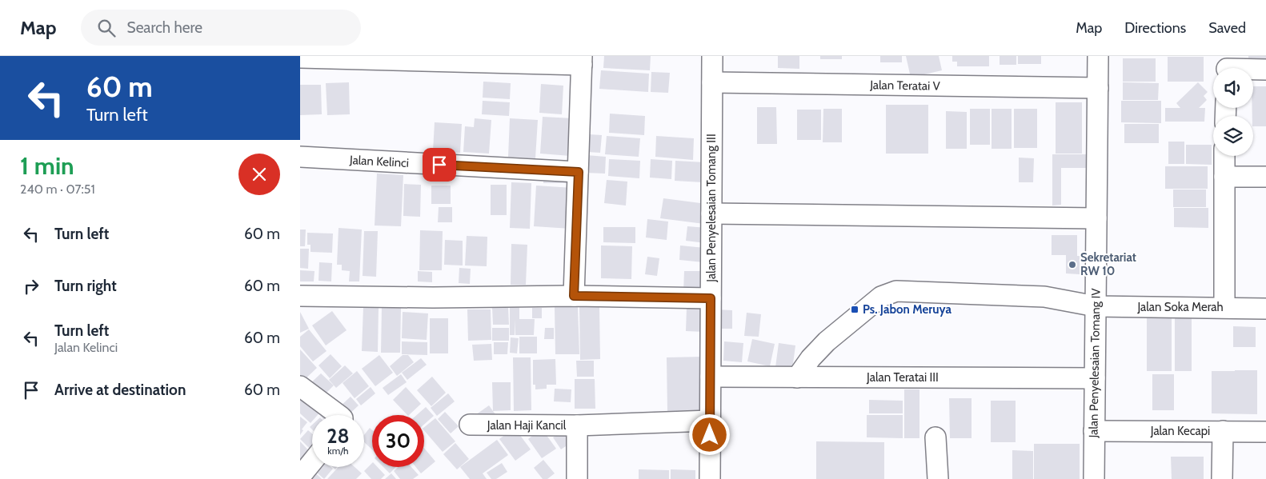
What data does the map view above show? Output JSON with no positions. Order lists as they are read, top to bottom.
{
  "streets": {
    "street": [
      "Jalan Teratai V",
      "Jalan Kelinci",
      "Jalan Penyelesaian Tomang III",
      "Jalan Soka Merah",
      "Jalan Penyelesaian Tomang IV",
      "Jalan Teratai III",
      "Jalan Haji Kancil",
      "Jalan Kecapi"
    ]
  },
  "crossings": [
    ["Jalan Teratai V", "Jalan Penyelesaian Tomang III"],
    ["Jalan Teratai V", "Jalan Penyelesaian Tomang IV"],
    ["Jalan Penyelesaian Tomang III", "Jalan Teratai III"],
    ["Jalan Soka Merah", "Jalan Penyelesaian Tomang IV"],
    ["Jalan Soka Merah", "Jalan Teratai III"],
    ["Jalan Penyelesaian Tomang IV", "Jalan Teratai III"],
    ["Jalan Penyelesaian Tomang IV", "Jalan Kecapi"]
  ],
  "places": {
    "other": ["Sekretariat RW 10"],
    "transit": ["Ps. Jabon Meruya"]
  },
  "page": {
    "header": "Map",
    "search": "Search here",
    "nav": ["Map", "Directions", "Saved"],
    "turn": ["60 m", "Turn left"],
    "heading": ["1 min", "240 m · 07:51"],
    "list": [
      {
        "name": "Turn left",
        "value": "60 m"
      },
      {
        "name": "Turn right",
        "value": "60 m"
      },
      {
        "name": "Turn left",
        "note": "Jalan Kelinci",
        "value": "60 m"
      },
      {
        "name": "Arrive at destination",
        "value": "60 m"
      }
    ],
    "speed": "28 km/h",
    "limit": "30"
  }
}
